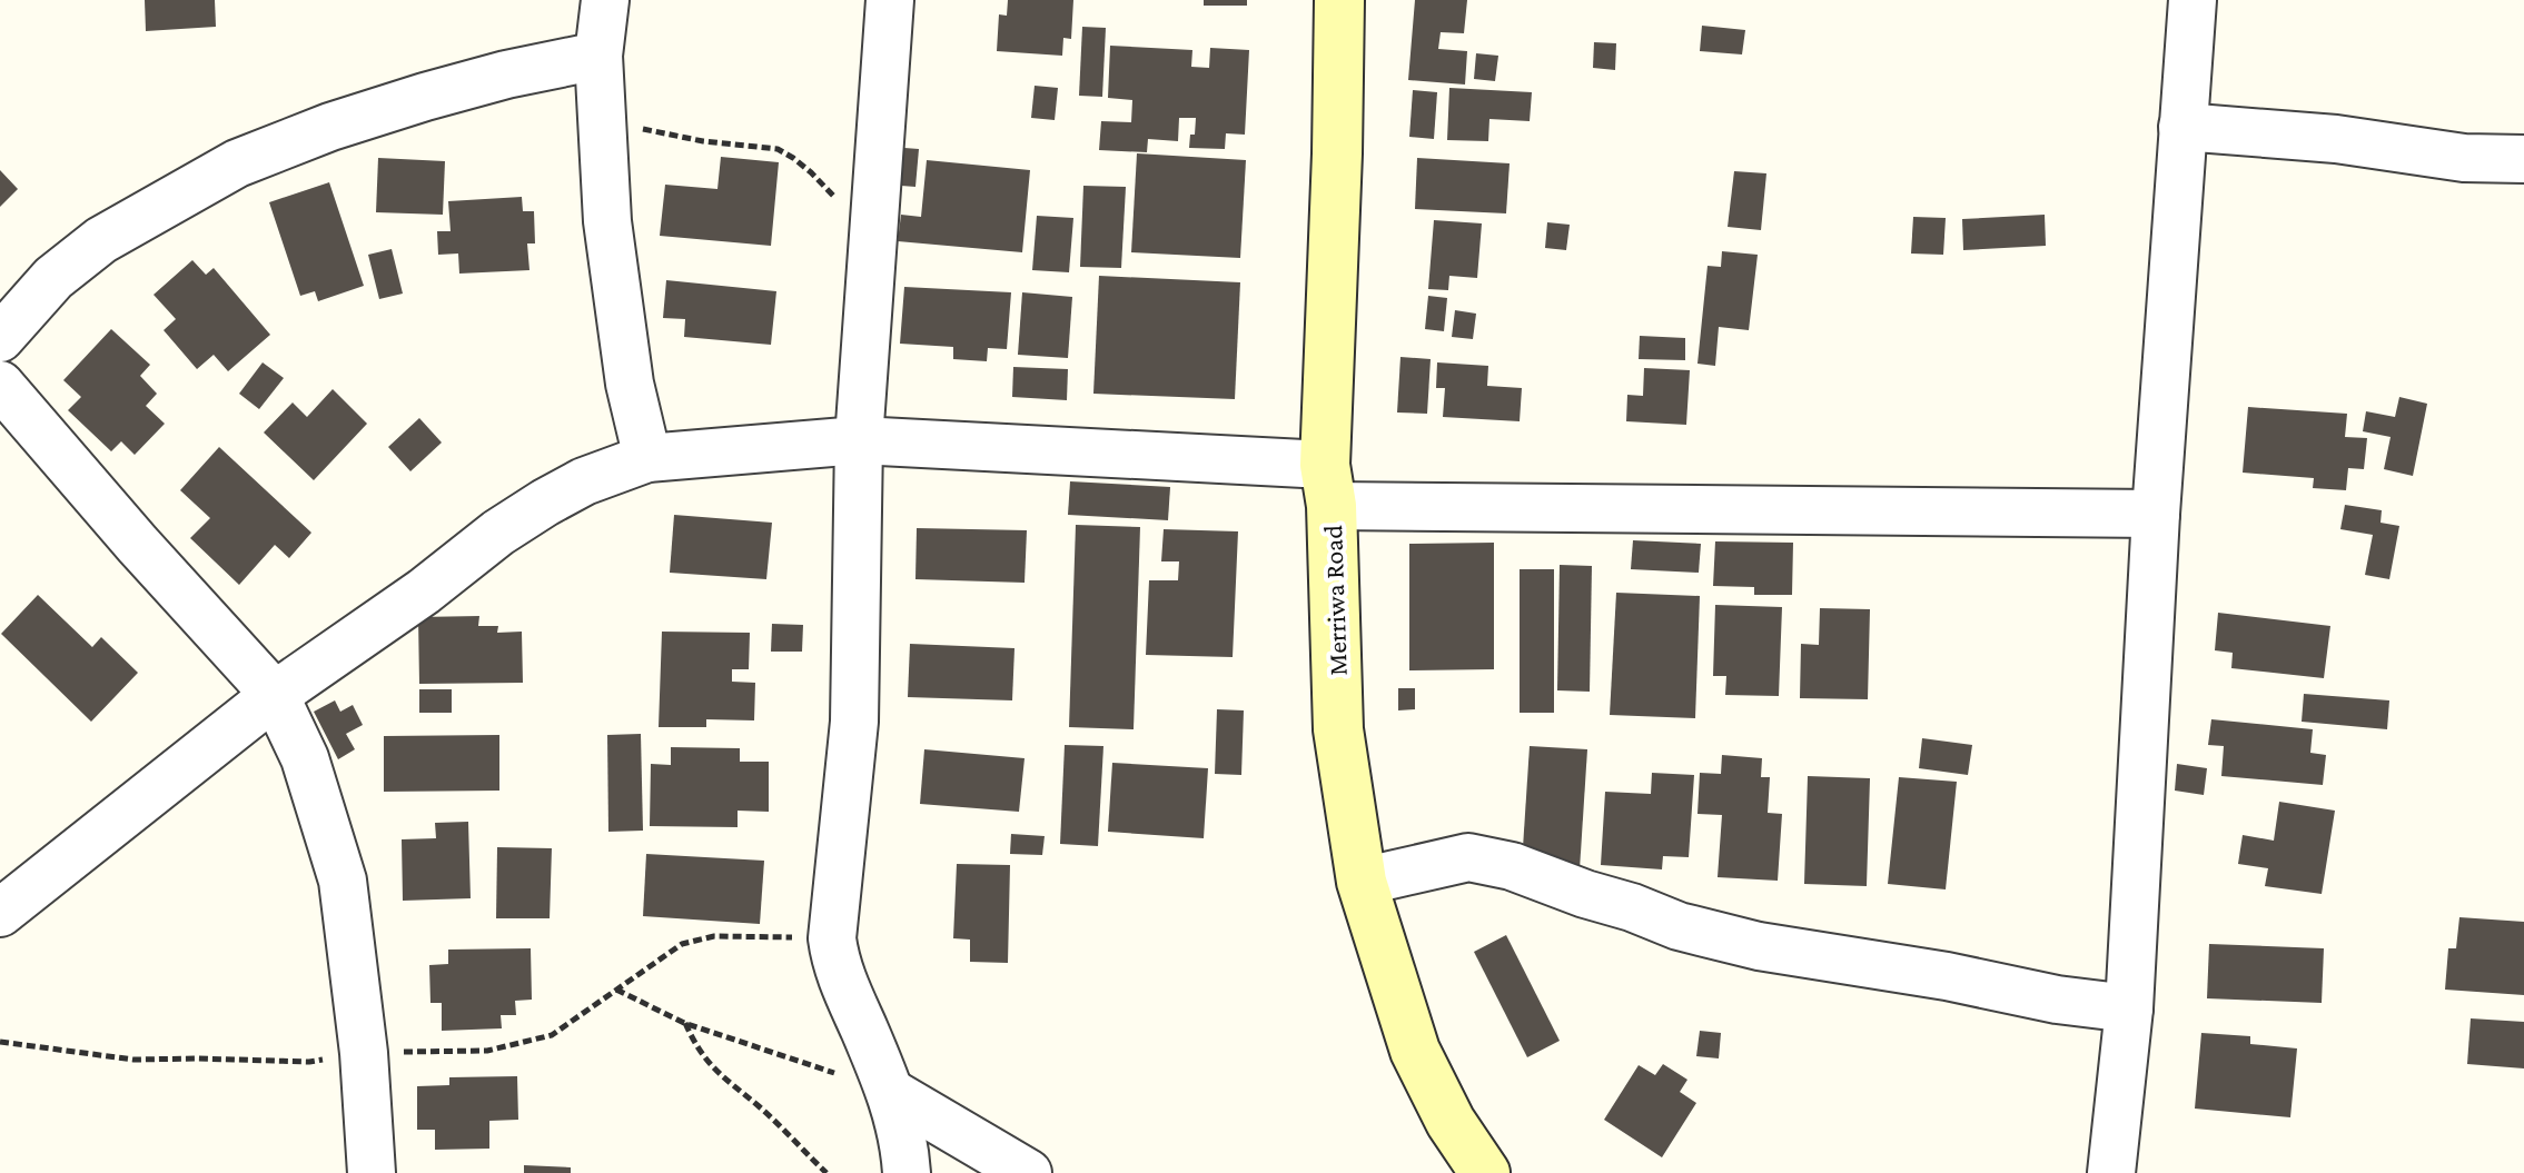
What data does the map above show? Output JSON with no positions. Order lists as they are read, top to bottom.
{
  "streets": {
    "street": ["Merriwa Road"]
  }
}
